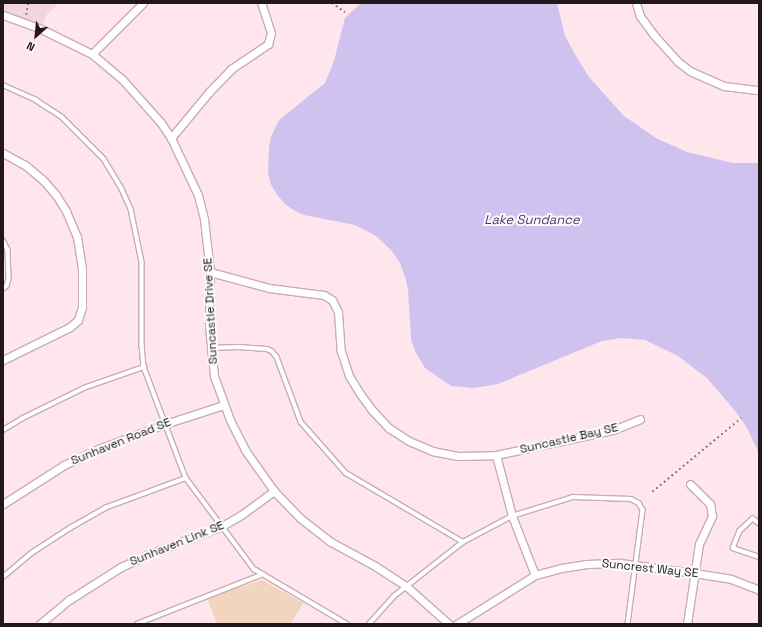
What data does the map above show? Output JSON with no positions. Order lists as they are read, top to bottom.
{
  "streets": {
    "street": [
      "Suncastle Drive SE",
      "Suncastle Bay SE",
      "Sunhaven Road SE",
      "Sunhaven Link SE",
      "Suncrest Way SE"
    ]
  },
  "crossings": [
    ["Suncastle Drive SE", "Suncastle Bay SE"],
    ["Suncastle Drive SE", "Sunhaven Road SE"],
    ["Suncastle Drive SE", "Sunhaven Link SE"]
  ],
  "water": ["Lake Sundance"],
  "north": "bottom left"
}
